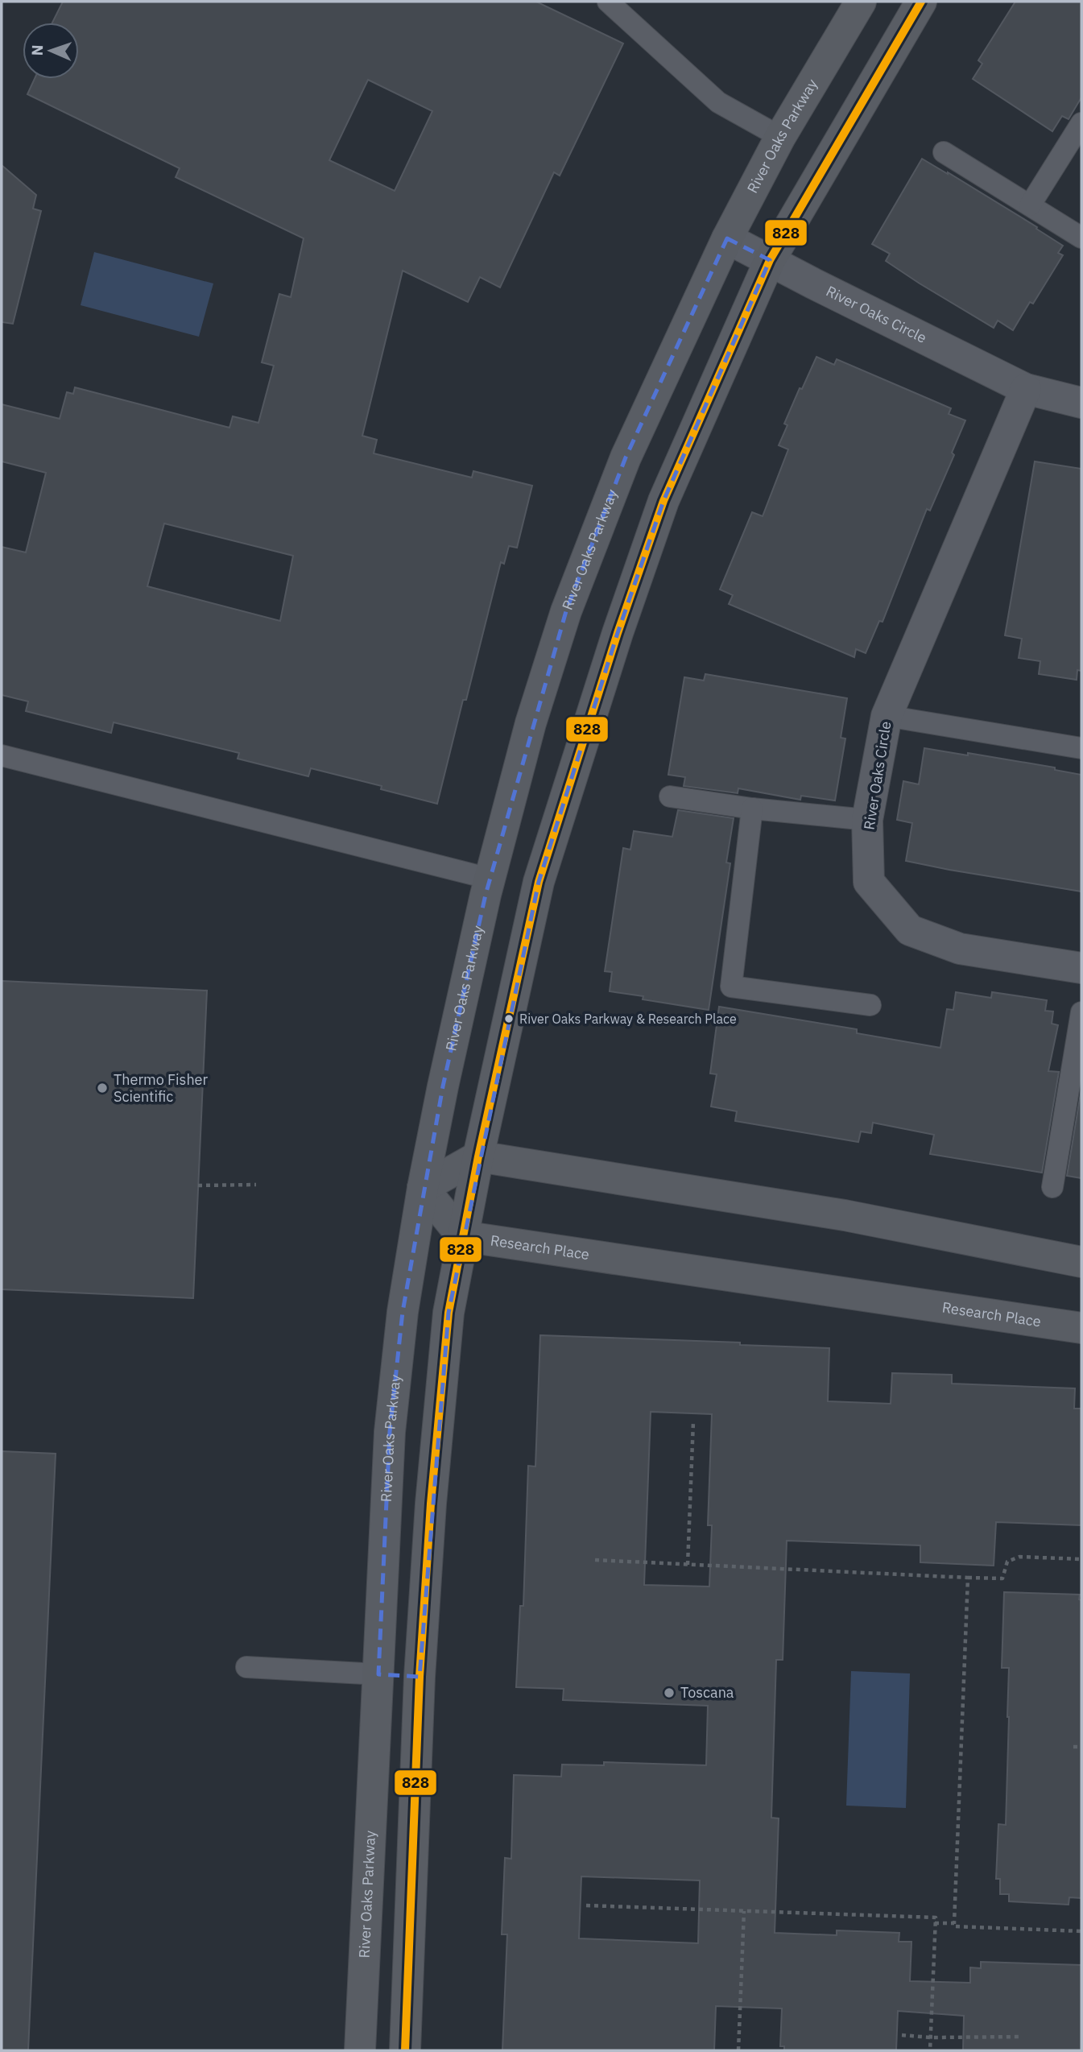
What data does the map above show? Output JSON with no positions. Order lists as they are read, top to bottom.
{
  "streets": {
    "street": ["River Oaks Parkway", "River Oaks Circle", "Research Place"]
  },
  "crossings": [
    ["River Oaks Parkway", "River Oaks Circle"]
  ],
  "places": ["River Oaks Parkway & Research Place", "Thermo Fisher Scientific", "Toscana"],
  "lines": ["transit line 828"],
  "north": "left"
}
